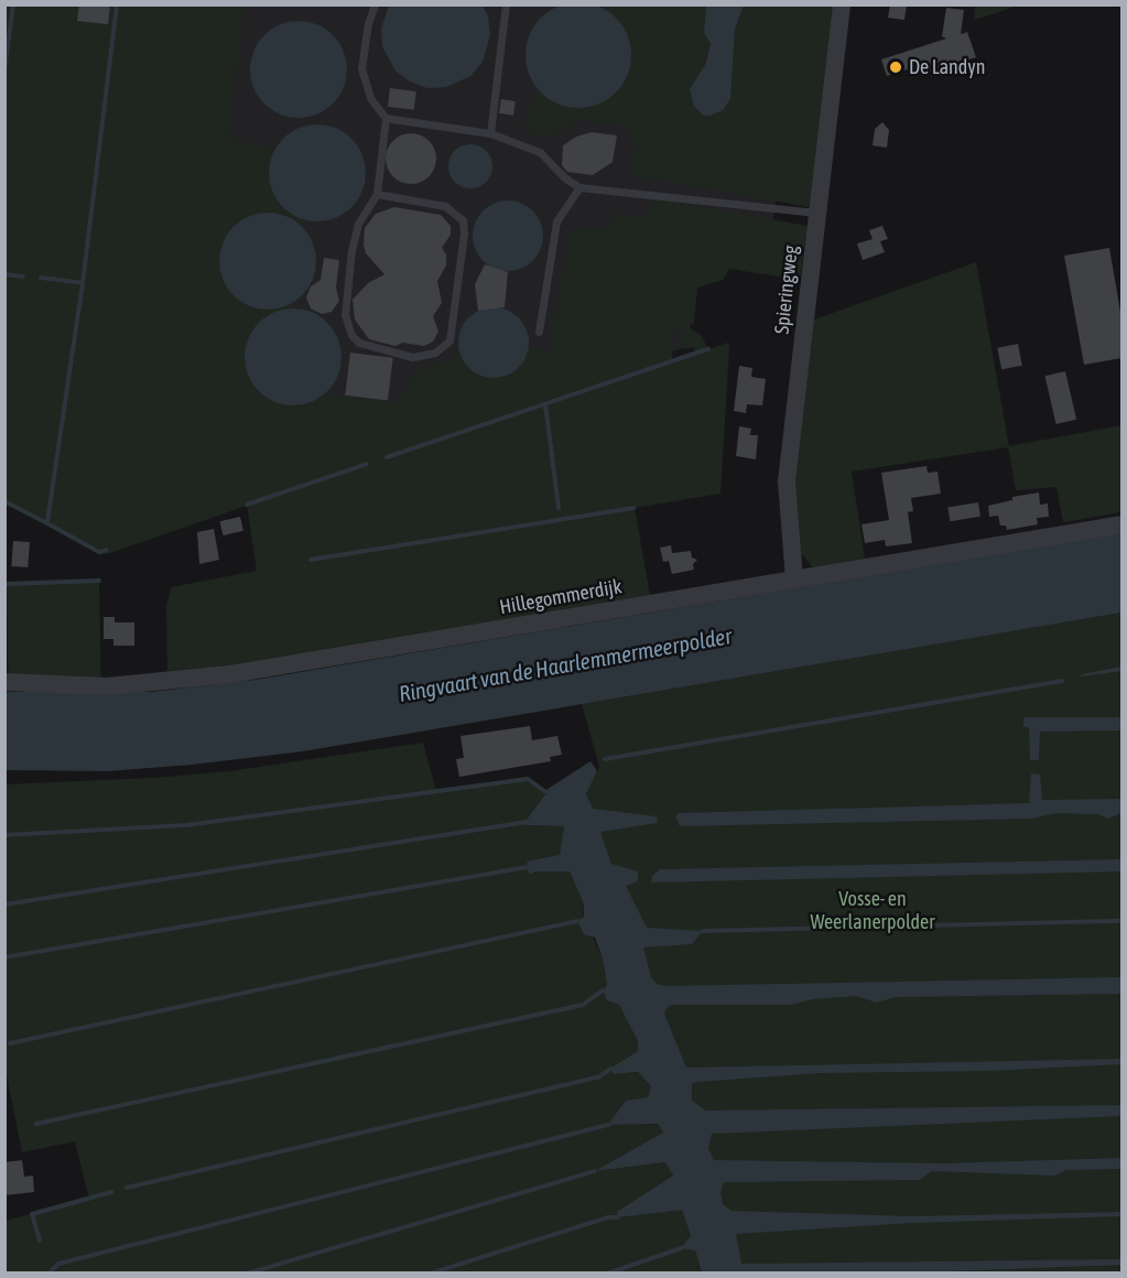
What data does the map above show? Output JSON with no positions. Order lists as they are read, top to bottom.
{
  "streets": {
    "street": ["Spieringweg", "Hillegommerdijk"]
  },
  "crossings": [
    ["Spieringweg", "Hillegommerdijk"]
  ],
  "water": ["Ringvaart van de Haarlemmermeerpolder"],
  "parks": ["Vosse- en Weerlanerpolder"],
  "places": ["De Landyn"]
}
